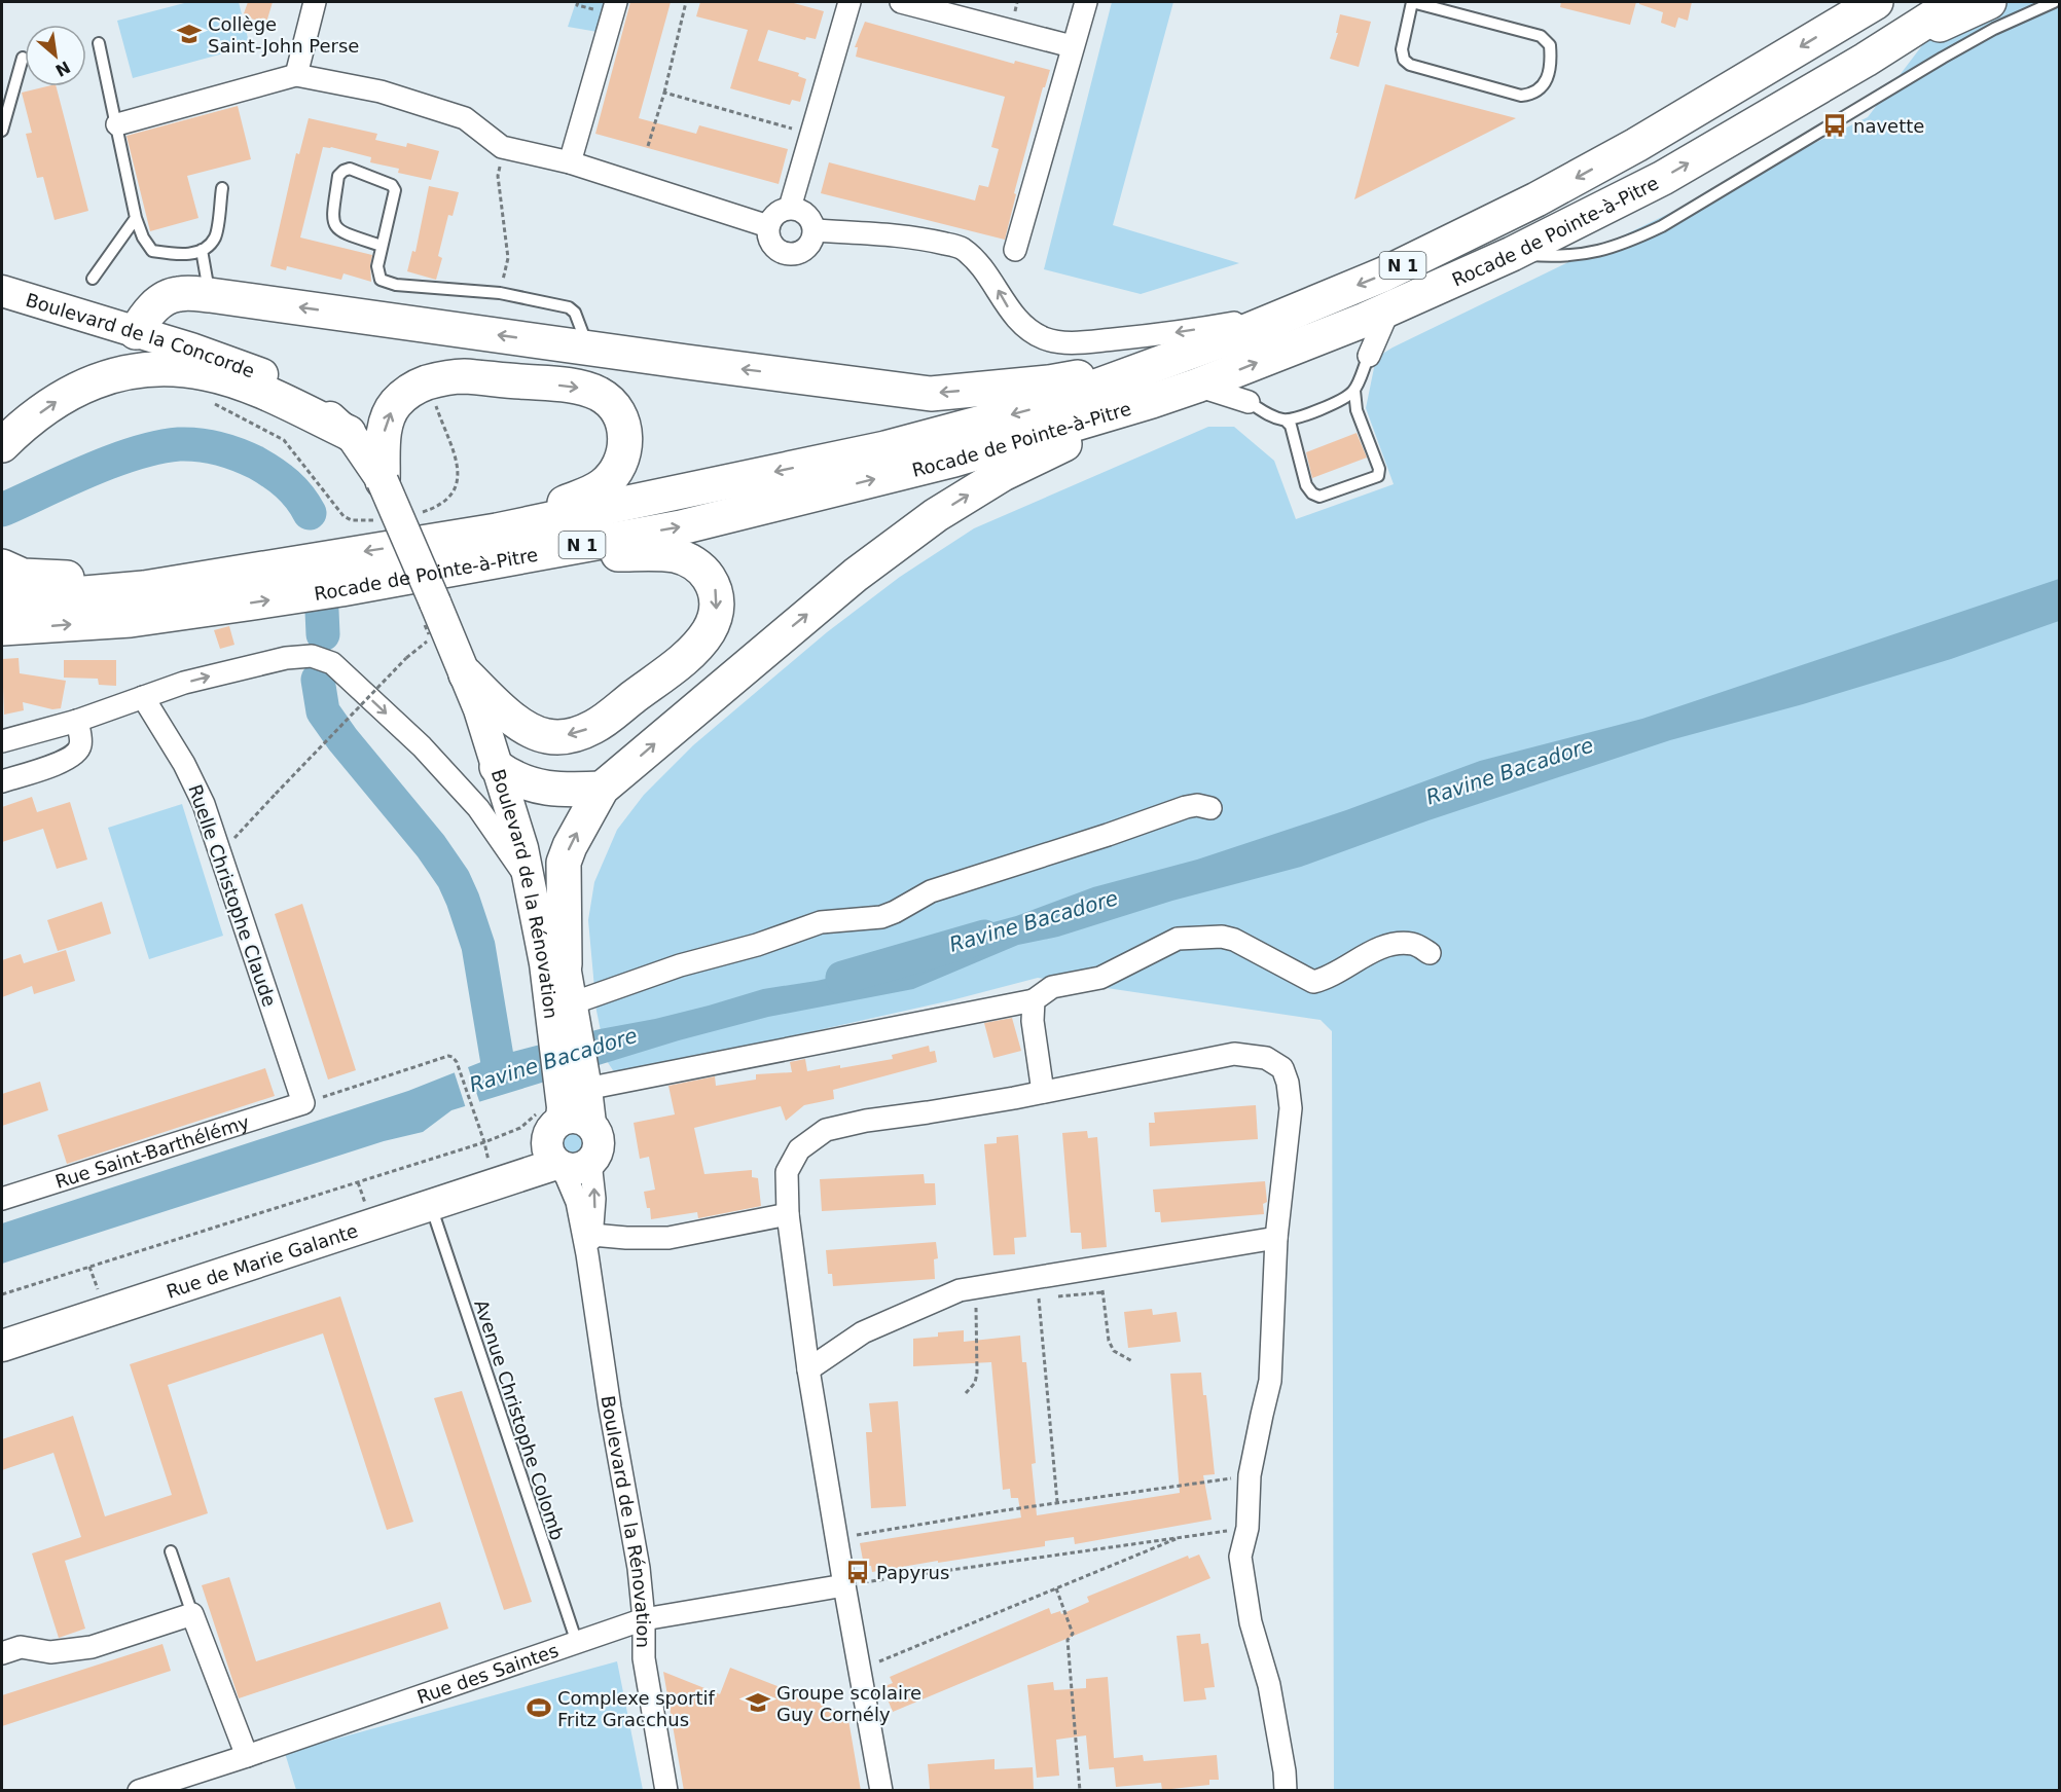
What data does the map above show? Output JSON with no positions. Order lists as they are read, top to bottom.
{
  "streets": {
    "highway": ["Rocade de Pointe-à-Pitre", "N 1"],
    "main road": ["Boulevard de la Concorde", "Boulevard de la Rénovation", "Rue de Marie Galante"],
    "street": ["Ruelle Christophe Claude", "Rue Saint-Barthélémy", "Rue des Saintes"],
    "lane": ["Avenue Christophe Colomb"]
  },
  "crossings": [
    ["Boulevard de la Concorde", "Boulevard de la Rénovation"],
    ["Ruelle Christophe Claude", "Rue Saint-Barthélémy"],
    ["Boulevard de la Rénovation", "Rue de Marie Galante"],
    ["Boulevard de la Rénovation", "Rue des Saintes"],
    ["Rue de Marie Galante", "Avenue Christophe Colomb"],
    ["Avenue Christophe Colomb", "Rue des Saintes"]
  ],
  "water": ["Ravine Bacadore"],
  "places": {
    "school or university": ["Collège Saint-John Perse", "Groupe scolaire Guy Cornély"],
    "bus stop": ["navette", "Papyrus"],
    "sports": ["Complexe sportif Fritz Gracchus"]
  },
  "north": "bottom right"
}
